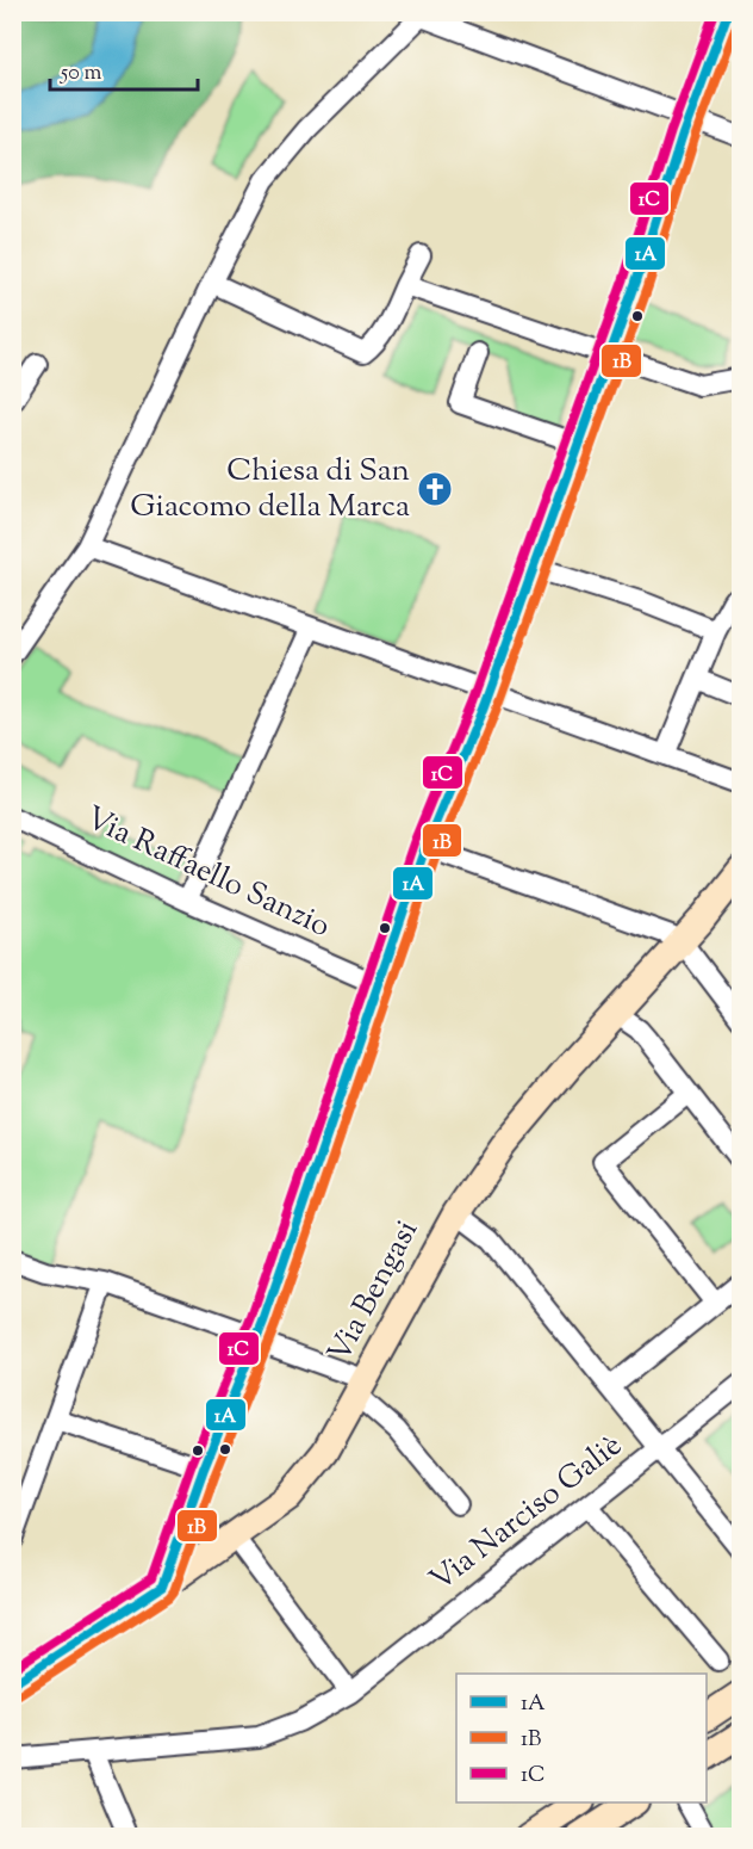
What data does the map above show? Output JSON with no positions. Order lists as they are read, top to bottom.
{
  "streets": {
    "street": ["Via Raffaello Sanzio", "Via Bengasi", "Via Narciso Galiè"]
  },
  "places": {
    "church": ["Chiesa di San Giacomo della Marca"]
  },
  "lines": ["transit line 1A", "transit line 1C", "transit line 1B"],
  "legend": ["1A", "1B", "1C"],
  "scale_bar": "50 m"
}
